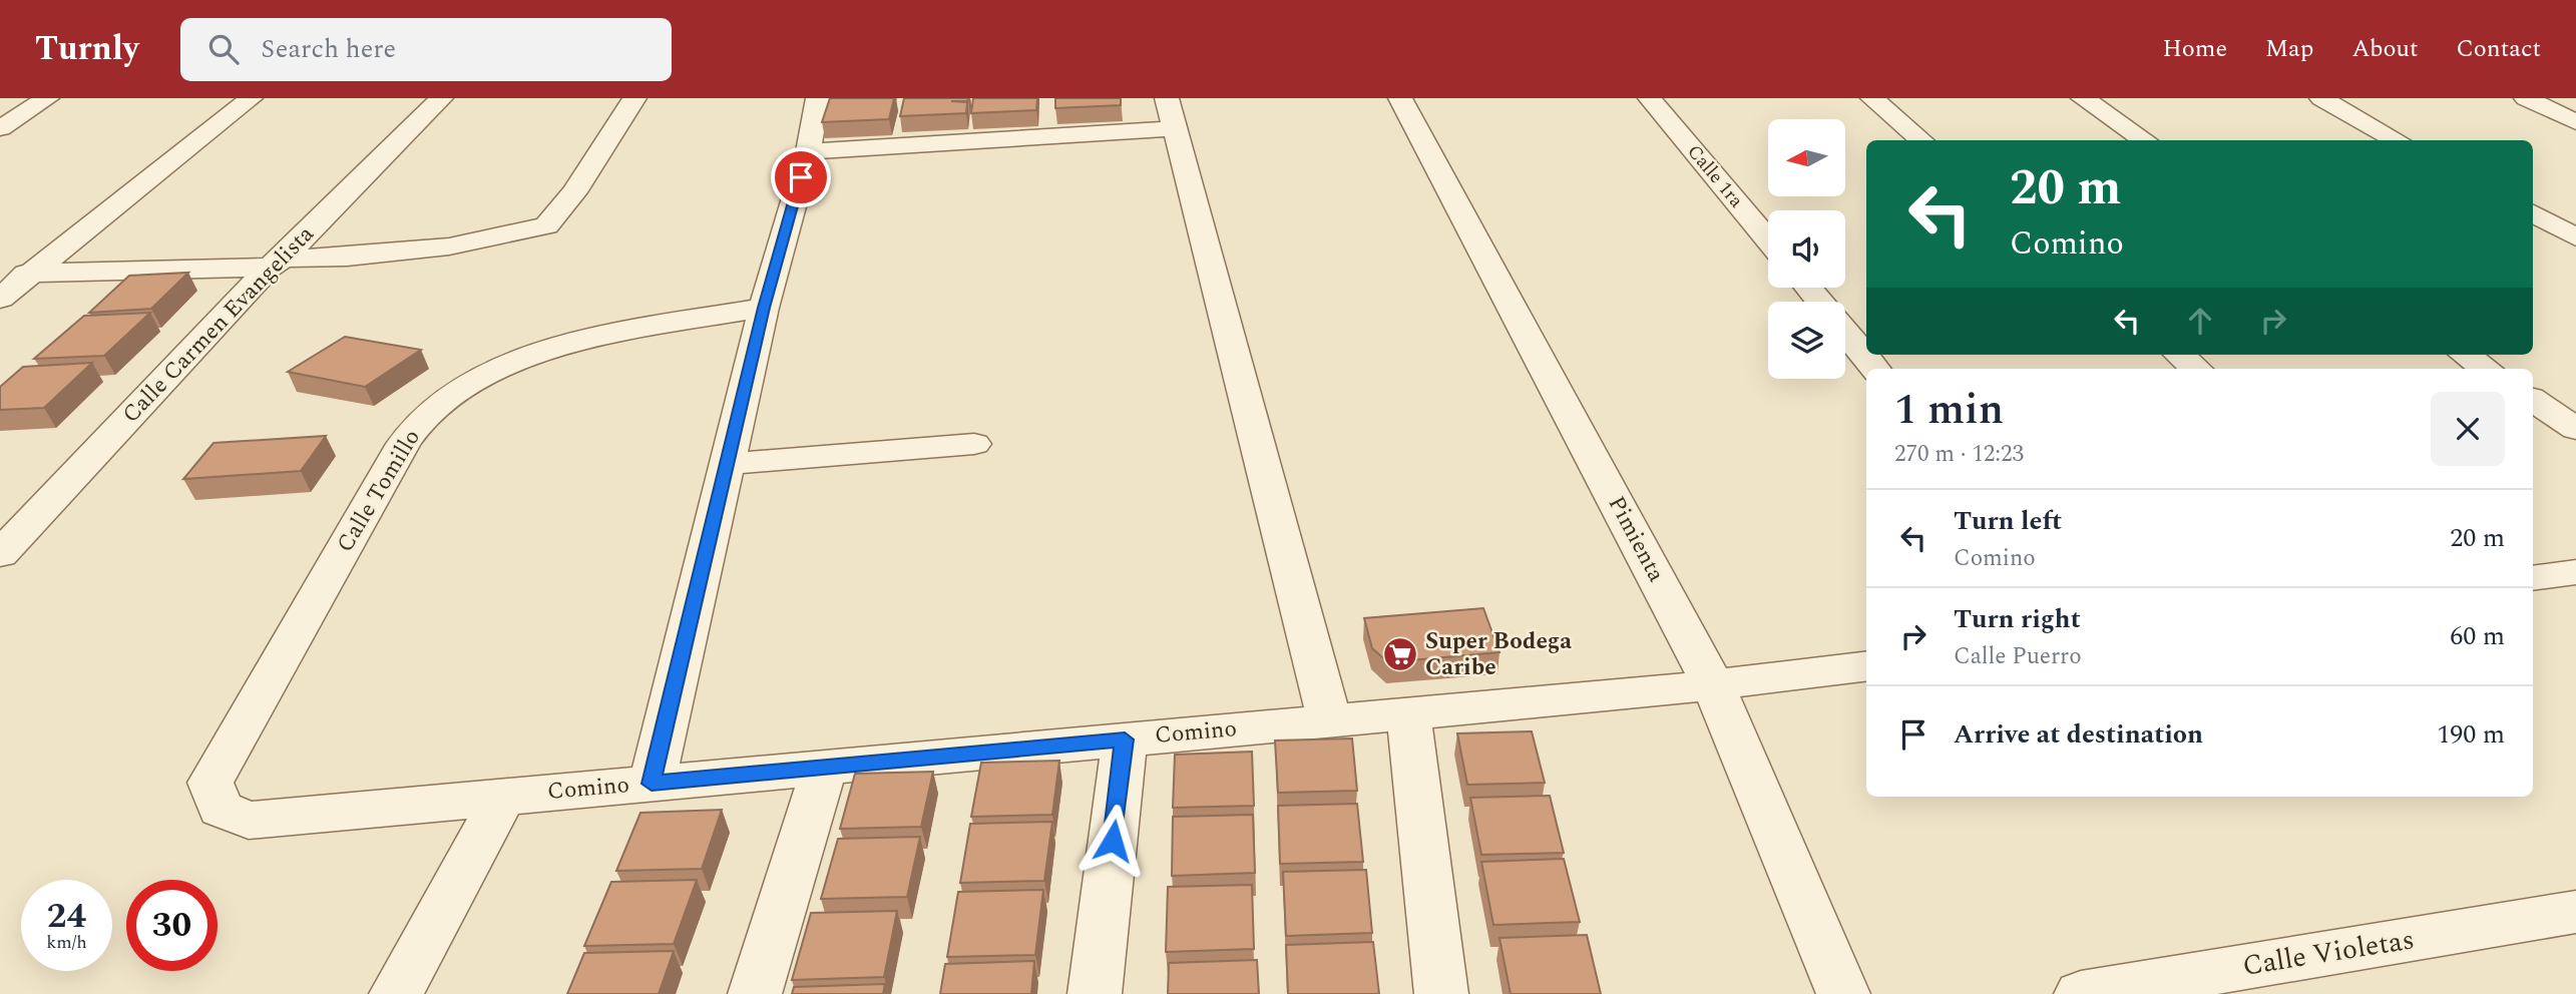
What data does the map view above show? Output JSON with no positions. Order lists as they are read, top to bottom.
{
  "streets": {
    "street": [
      "Calle 1ra",
      "Calle Carmen Evangelista",
      "Calle Tomillo",
      "Pimienta",
      "Comino",
      "Calle Violetas"
    ]
  },
  "crossings": [
    ["Calle Tomillo", "Comino"],
    ["Pimienta", "Comino"]
  ],
  "places": {
    "supermarket": ["Super Bodega Caribe"]
  },
  "north": "left",
  "page": {
    "header": "Turnly",
    "search": "Search here",
    "nav": [
      "Home",
      "Map",
      "About",
      "Contact"
    ],
    "turn": ["20 m", "Comino"],
    "heading": ["1 min", "270 m · 12:23"],
    "list": [
      {
        "name": "Turn left",
        "note": "Comino",
        "value": "20 m"
      },
      {
        "name": "Turn right",
        "note": "Calle Puerro",
        "value": "60 m"
      },
      {
        "name": "Arrive at destination",
        "value": "190 m"
      }
    ],
    "speed": "24 km/h",
    "limit": "30"
  }
}
